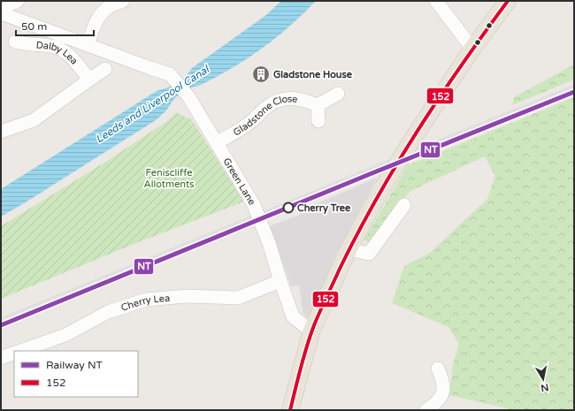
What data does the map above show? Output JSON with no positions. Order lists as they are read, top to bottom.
{
  "streets": {
    "street": [
      "Dalby Lea",
      "Gladstone Close",
      "Green Lane",
      "Cherry Lea"
    ]
  },
  "crossings": [
    ["Gladstone Close", "Green Lane"],
    ["Green Lane", "Cherry Lea"]
  ],
  "water": ["Leeds and Liverpool Canal"],
  "parks": ["Feniscliffe Allotments"],
  "places": {
    "building": ["Gladstone House"],
    "other": ["Cherry Tree"]
  },
  "lines": ["transit line 152", "rail line NT"],
  "legend": ["Railway NT", "152"],
  "scale_bar": "50 m",
  "north": "bottom"
}
